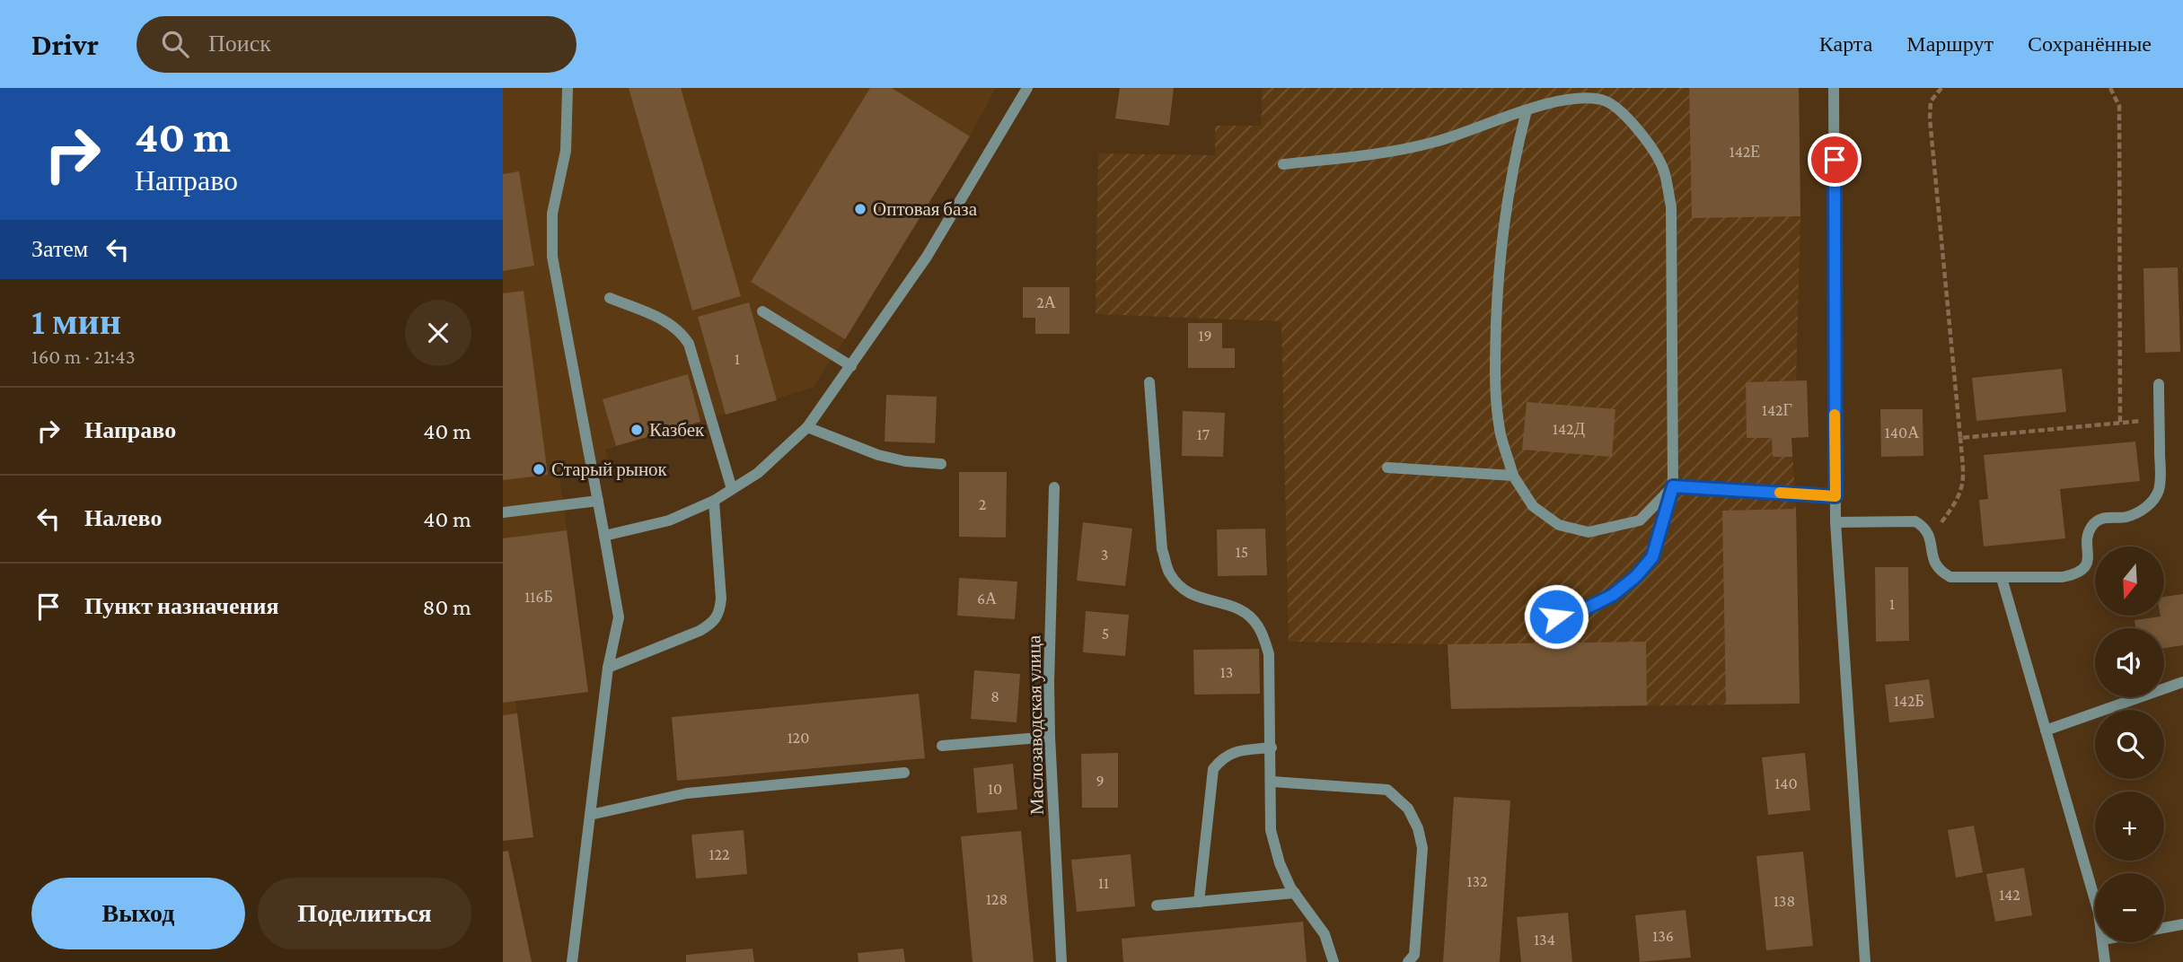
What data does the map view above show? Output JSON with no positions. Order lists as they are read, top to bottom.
{
  "streets": {
    "street": ["Маслозаводская улица"]
  },
  "places": ["Оптовая база", "Казбек", "Старый рынок"],
  "house_numbers": [
    "142Е",
    "2А",
    "19",
    "1",
    "142Г",
    "142Д",
    "140А",
    "17",
    "2",
    "15",
    "3",
    "116Б",
    "6А",
    "1",
    "5",
    "13",
    "8",
    "142Б",
    "120",
    "9",
    "140",
    "10",
    "122",
    "132",
    "11",
    "142",
    "128",
    "138",
    "136",
    "134"
  ],
  "north": "bottom",
  "page": {
    "header": "Drivr",
    "search": "Поиск",
    "nav": ["Карта", "Маршрут", "Сохранённые"],
    "turn": ["40 m", "Направо"],
    "then": "Затем",
    "heading": ["1 мин", "160 m · 21:43"],
    "list": [
      {
        "name": "Направо",
        "value": "40 m"
      },
      {
        "name": "Налево",
        "value": "40 m"
      },
      {
        "name": "Пункт назначения",
        "value": "80 m"
      }
    ],
    "map_buttons": ["+", "−"],
    "buttons": ["Выход", "Поделиться"]
  }
}
